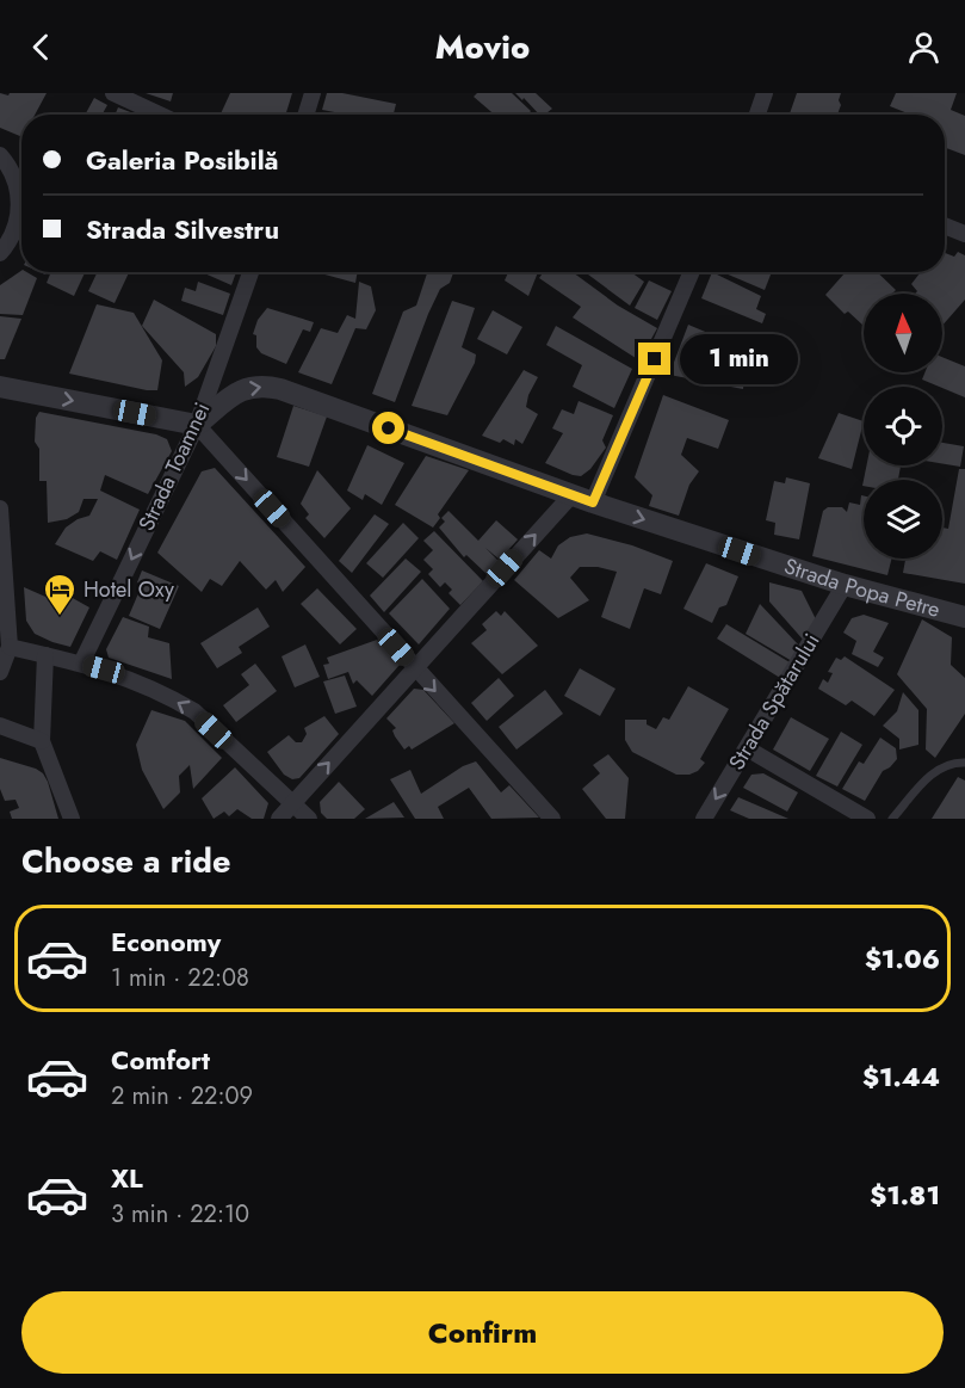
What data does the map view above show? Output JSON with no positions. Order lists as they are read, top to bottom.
{
  "streets": {
    "street": ["Strada Toamnei", "Strada Popa Petre", "Strada Spătarului"]
  },
  "crossings": [
    ["Strada Toamnei", "Strada Popa Petre"],
    ["Strada Popa Petre", "Strada Spătarului"]
  ],
  "one_way": ["Strada Toamnei", "Strada Popa Petre"],
  "places": {
    "hotel": ["Hotel Oxy"]
  },
  "north": "top",
  "page": {
    "header": "Movio",
    "banner": ["Galeria Posibilă", "Strada Silvestru"],
    "bubble": "1 min",
    "heading": "Choose a ride",
    "list": [
      {
        "name": "Economy",
        "note": "1 min · 22:08",
        "value": "$1.06"
      },
      {
        "name": "Comfort",
        "note": "2 min · 22:09",
        "value": "$1.44"
      },
      {
        "name": "XL",
        "note": "3 min · 22:10",
        "value": "$1.81"
      }
    ],
    "buttons": "Confirm"
  }
}
